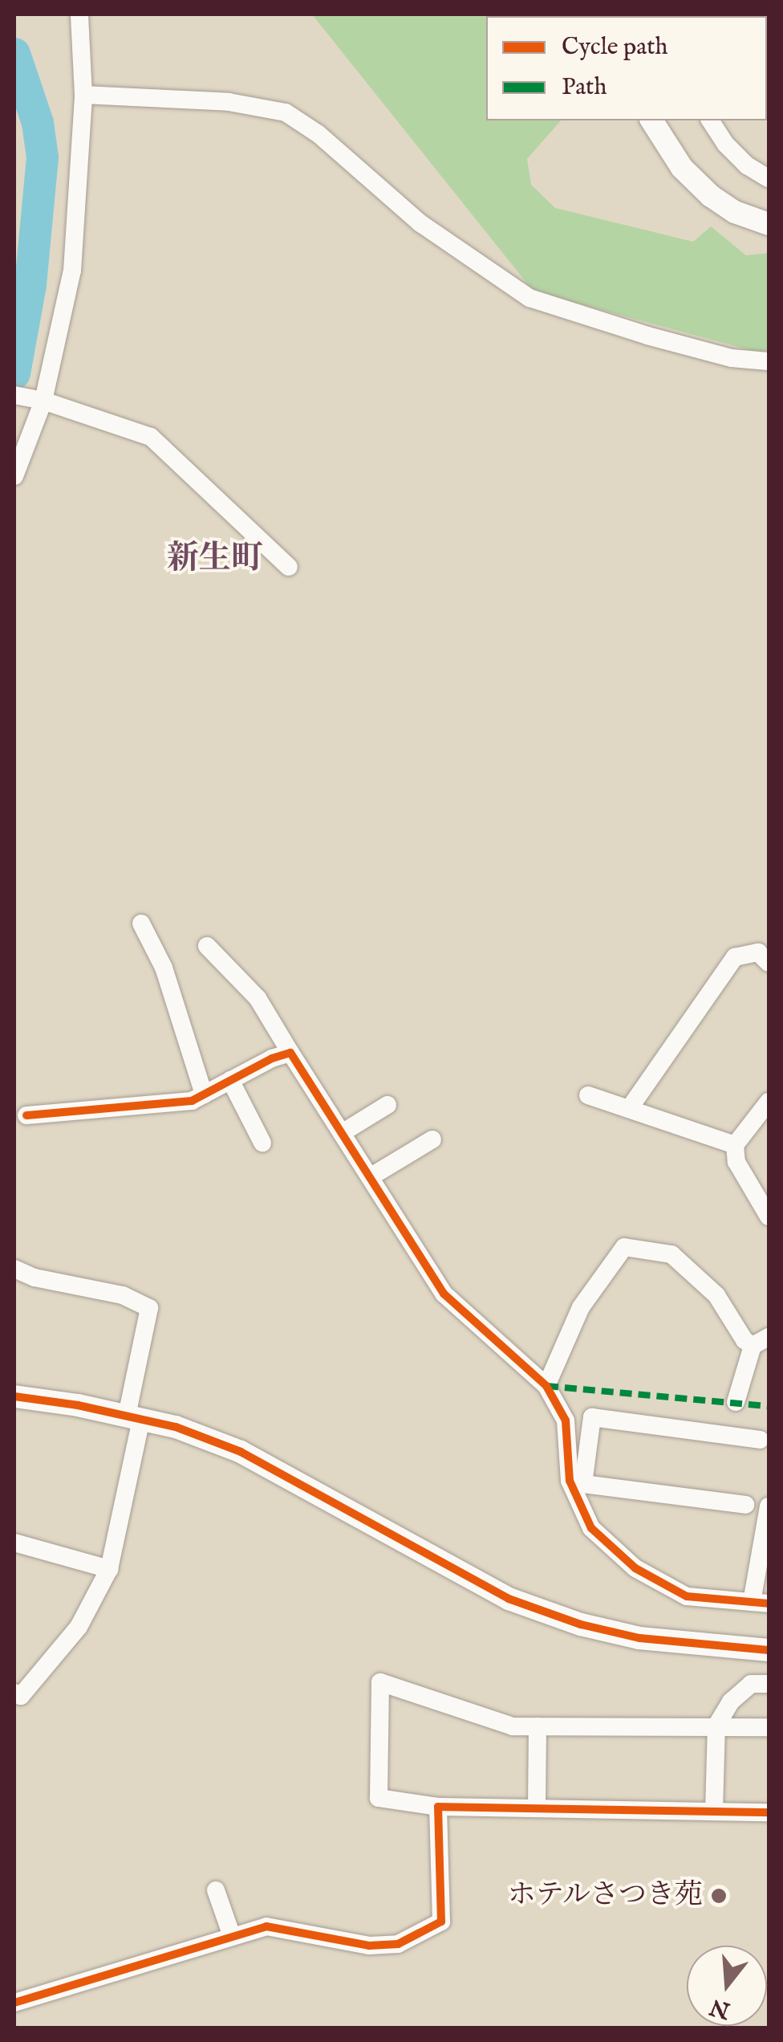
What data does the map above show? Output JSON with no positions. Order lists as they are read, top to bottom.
{
  "districts": ["新生町"],
  "places": ["ホテルさつき苑"],
  "legend": ["Cycle path", "Path"],
  "north": "bottom"
}
